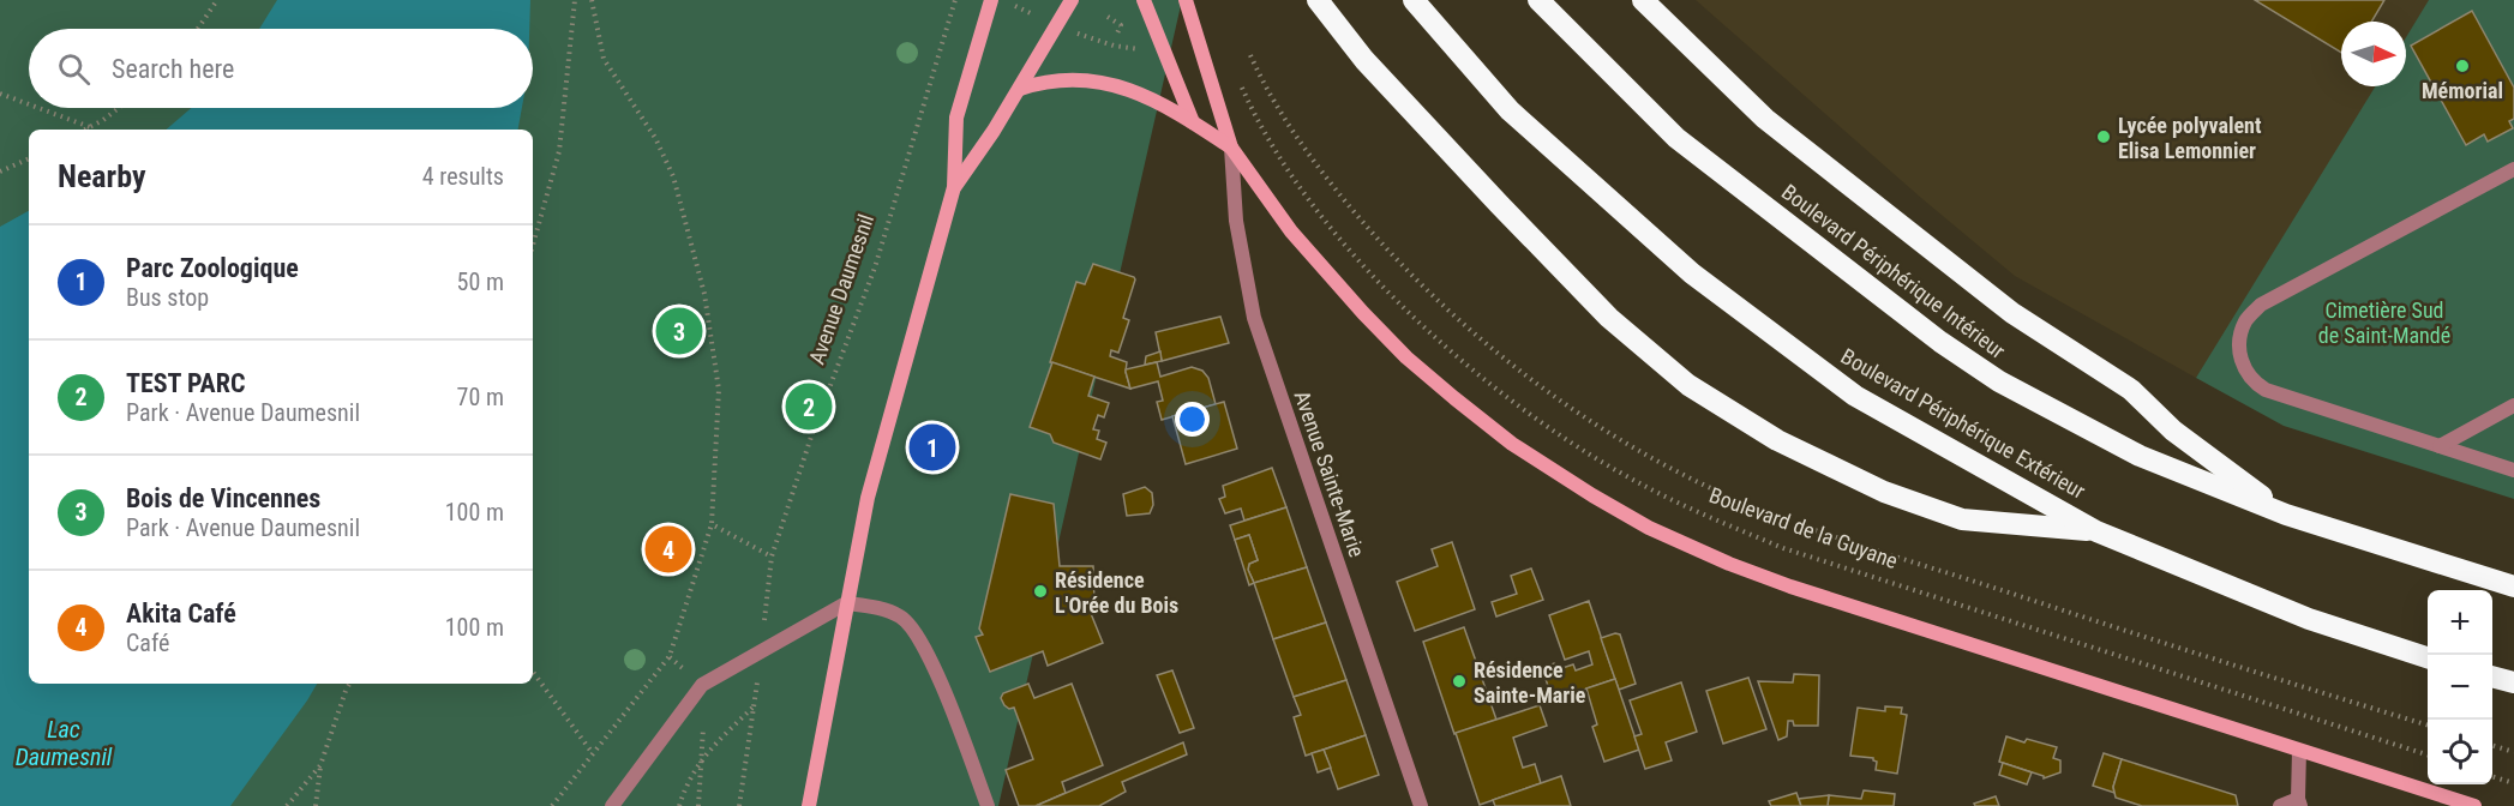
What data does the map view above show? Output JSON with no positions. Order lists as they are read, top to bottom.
{
  "streets": {
    "highway": ["Boulevard Périphérique Intérieur", "Boulevard Périphérique Extérieur"],
    "street": ["Avenue Sainte-Marie"],
    "path": ["Avenue Daumesnil", "Boulevard de la Guyane"]
  },
  "water": ["Lac Daumesnil"],
  "parks": ["Cimetière Sud de Saint-Mandé"],
  "places": [
    "Mémorial",
    "Lycée polyvalent Elisa Lemonnier",
    "Résidence L'Orée du Bois",
    "Résidence Sainte-Marie"
  ],
  "north": "right",
  "page": {
    "search": "Search here",
    "heading": ["Nearby", "4 results"],
    "list": [
      {
        "mark": "1",
        "name": "Parc Zoologique",
        "note": "Bus stop",
        "value": "50 m"
      },
      {
        "mark": "2",
        "name": "TEST PARC",
        "note": "Park · Avenue Daumesnil",
        "value": "70 m"
      },
      {
        "mark": "3",
        "name": "Bois de Vincennes",
        "note": "Park · Avenue Daumesnil",
        "value": "100 m"
      },
      {
        "mark": "4",
        "name": "Akita Café",
        "note": "Café",
        "value": "100 m"
      }
    ],
    "pins": [
      "3",
      "2",
      "1",
      "4"
    ],
    "map_buttons": ["+", "−"]
  }
}
